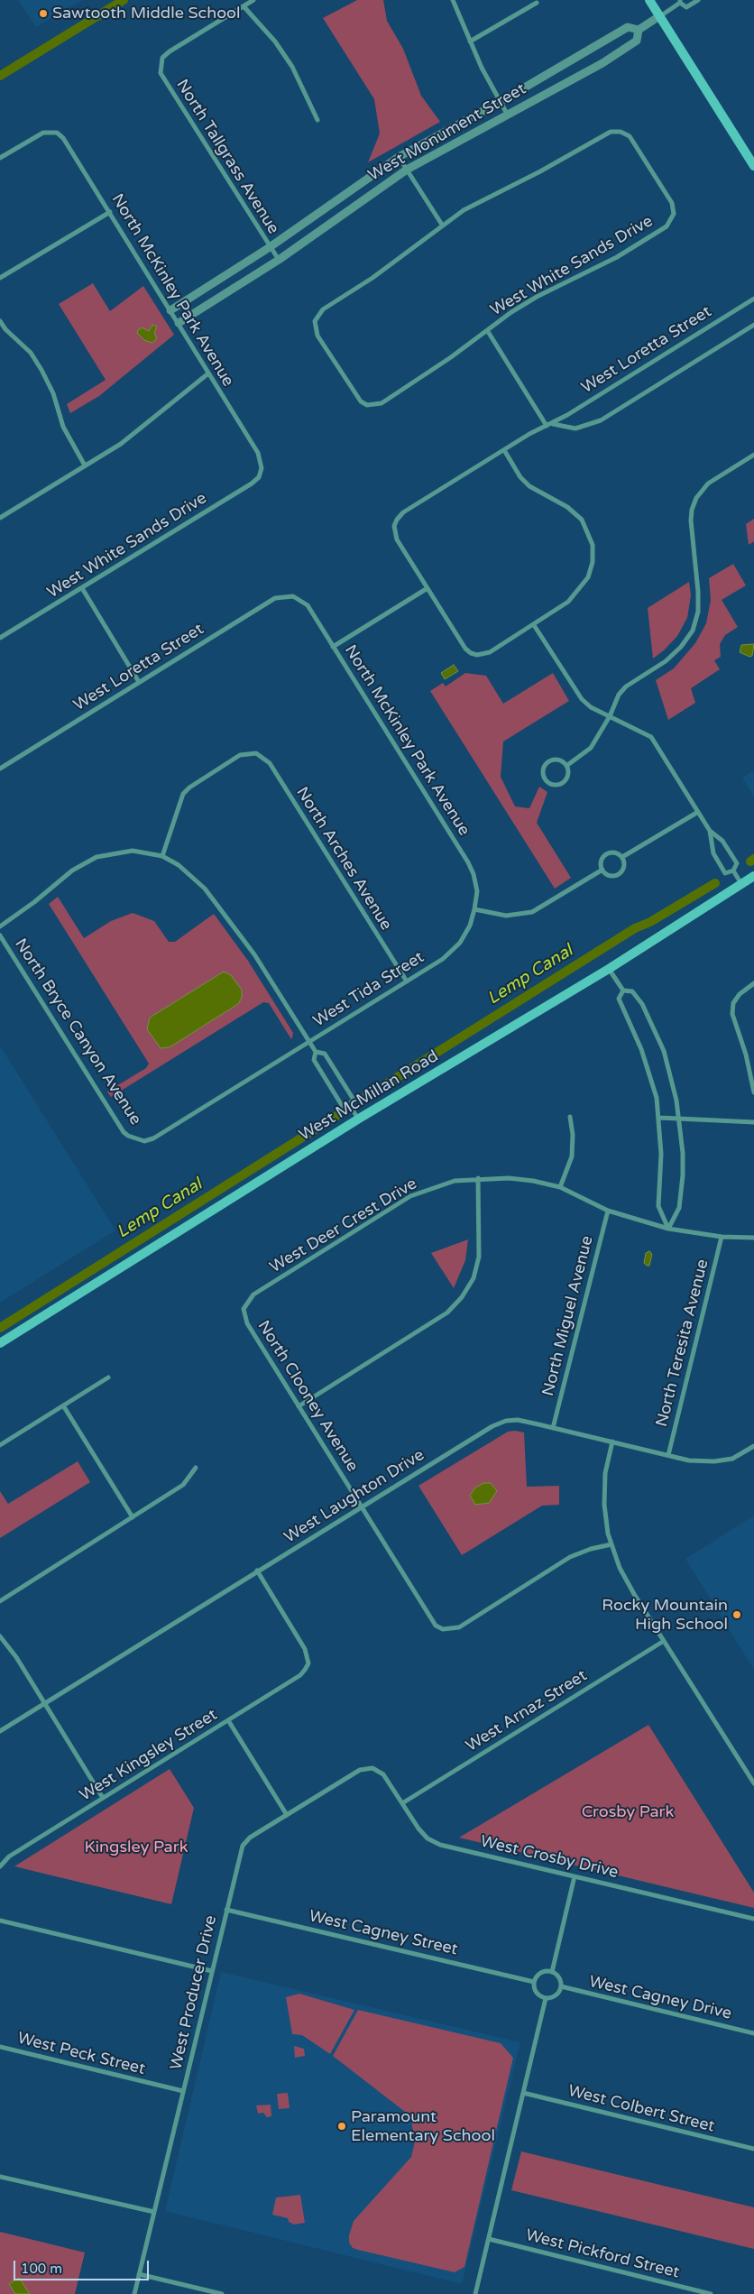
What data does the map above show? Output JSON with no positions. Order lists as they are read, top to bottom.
{
  "streets": {
    "main road": ["West McMillan Road"],
    "street": [
      "West Monument Street",
      "North Tallgrass Avenue",
      "West White Sands Drive",
      "North McKinley Park Avenue",
      "West Loretta Street",
      "North Arches Avenue",
      "West Tida Street",
      "North Bryce Canyon Avenue",
      "West Deer Crest Drive",
      "North Miguel Avenue",
      "North Teresita Avenue",
      "North Clooney Avenue",
      "West Laughton Drive",
      "West Arnaz Street",
      "West Kingsley Street",
      "West Crosby Drive",
      "West Cagney Street",
      "West Producer Drive",
      "West Cagney Drive",
      "West Peck Street",
      "West Colbert Street",
      "West Pickford Street"
    ]
  },
  "crossings": [
    ["West Monument Street", "North Tallgrass Avenue"],
    ["West Monument Street", "North McKinley Park Avenue"],
    ["West White Sands Drive", "North McKinley Park Avenue"],
    ["North McKinley Park Avenue", "West Loretta Street"],
    ["North McKinley Park Avenue", "West Tida Street"],
    ["North Arches Avenue", "West Tida Street"],
    ["West Tida Street", "North Bryce Canyon Avenue"],
    ["West Deer Crest Drive", "North Miguel Avenue"],
    ["West Deer Crest Drive", "North Teresita Avenue"],
    ["West Deer Crest Drive", "North Clooney Avenue"],
    ["North Miguel Avenue", "West Laughton Drive"],
    ["North Teresita Avenue", "West Laughton Drive"],
    ["North Clooney Avenue", "West Laughton Drive"],
    ["West Laughton Drive", "West Kingsley Street"],
    ["West Arnaz Street", "West Crosby Drive"],
    ["West Crosby Drive", "West Producer Drive"],
    ["West Cagney Street", "West Producer Drive"],
    ["West Cagney Street", "West Cagney Drive"],
    ["West Producer Drive", "West Peck Street"]
  ],
  "water": ["Lemp Canal"],
  "parks": ["Crosby Park", "Kingsley Park"],
  "places": ["Sawtooth Middle School", "Rocky Mountain High School", "Paramount Elementary School"],
  "scale_bar": "100 m"
}
